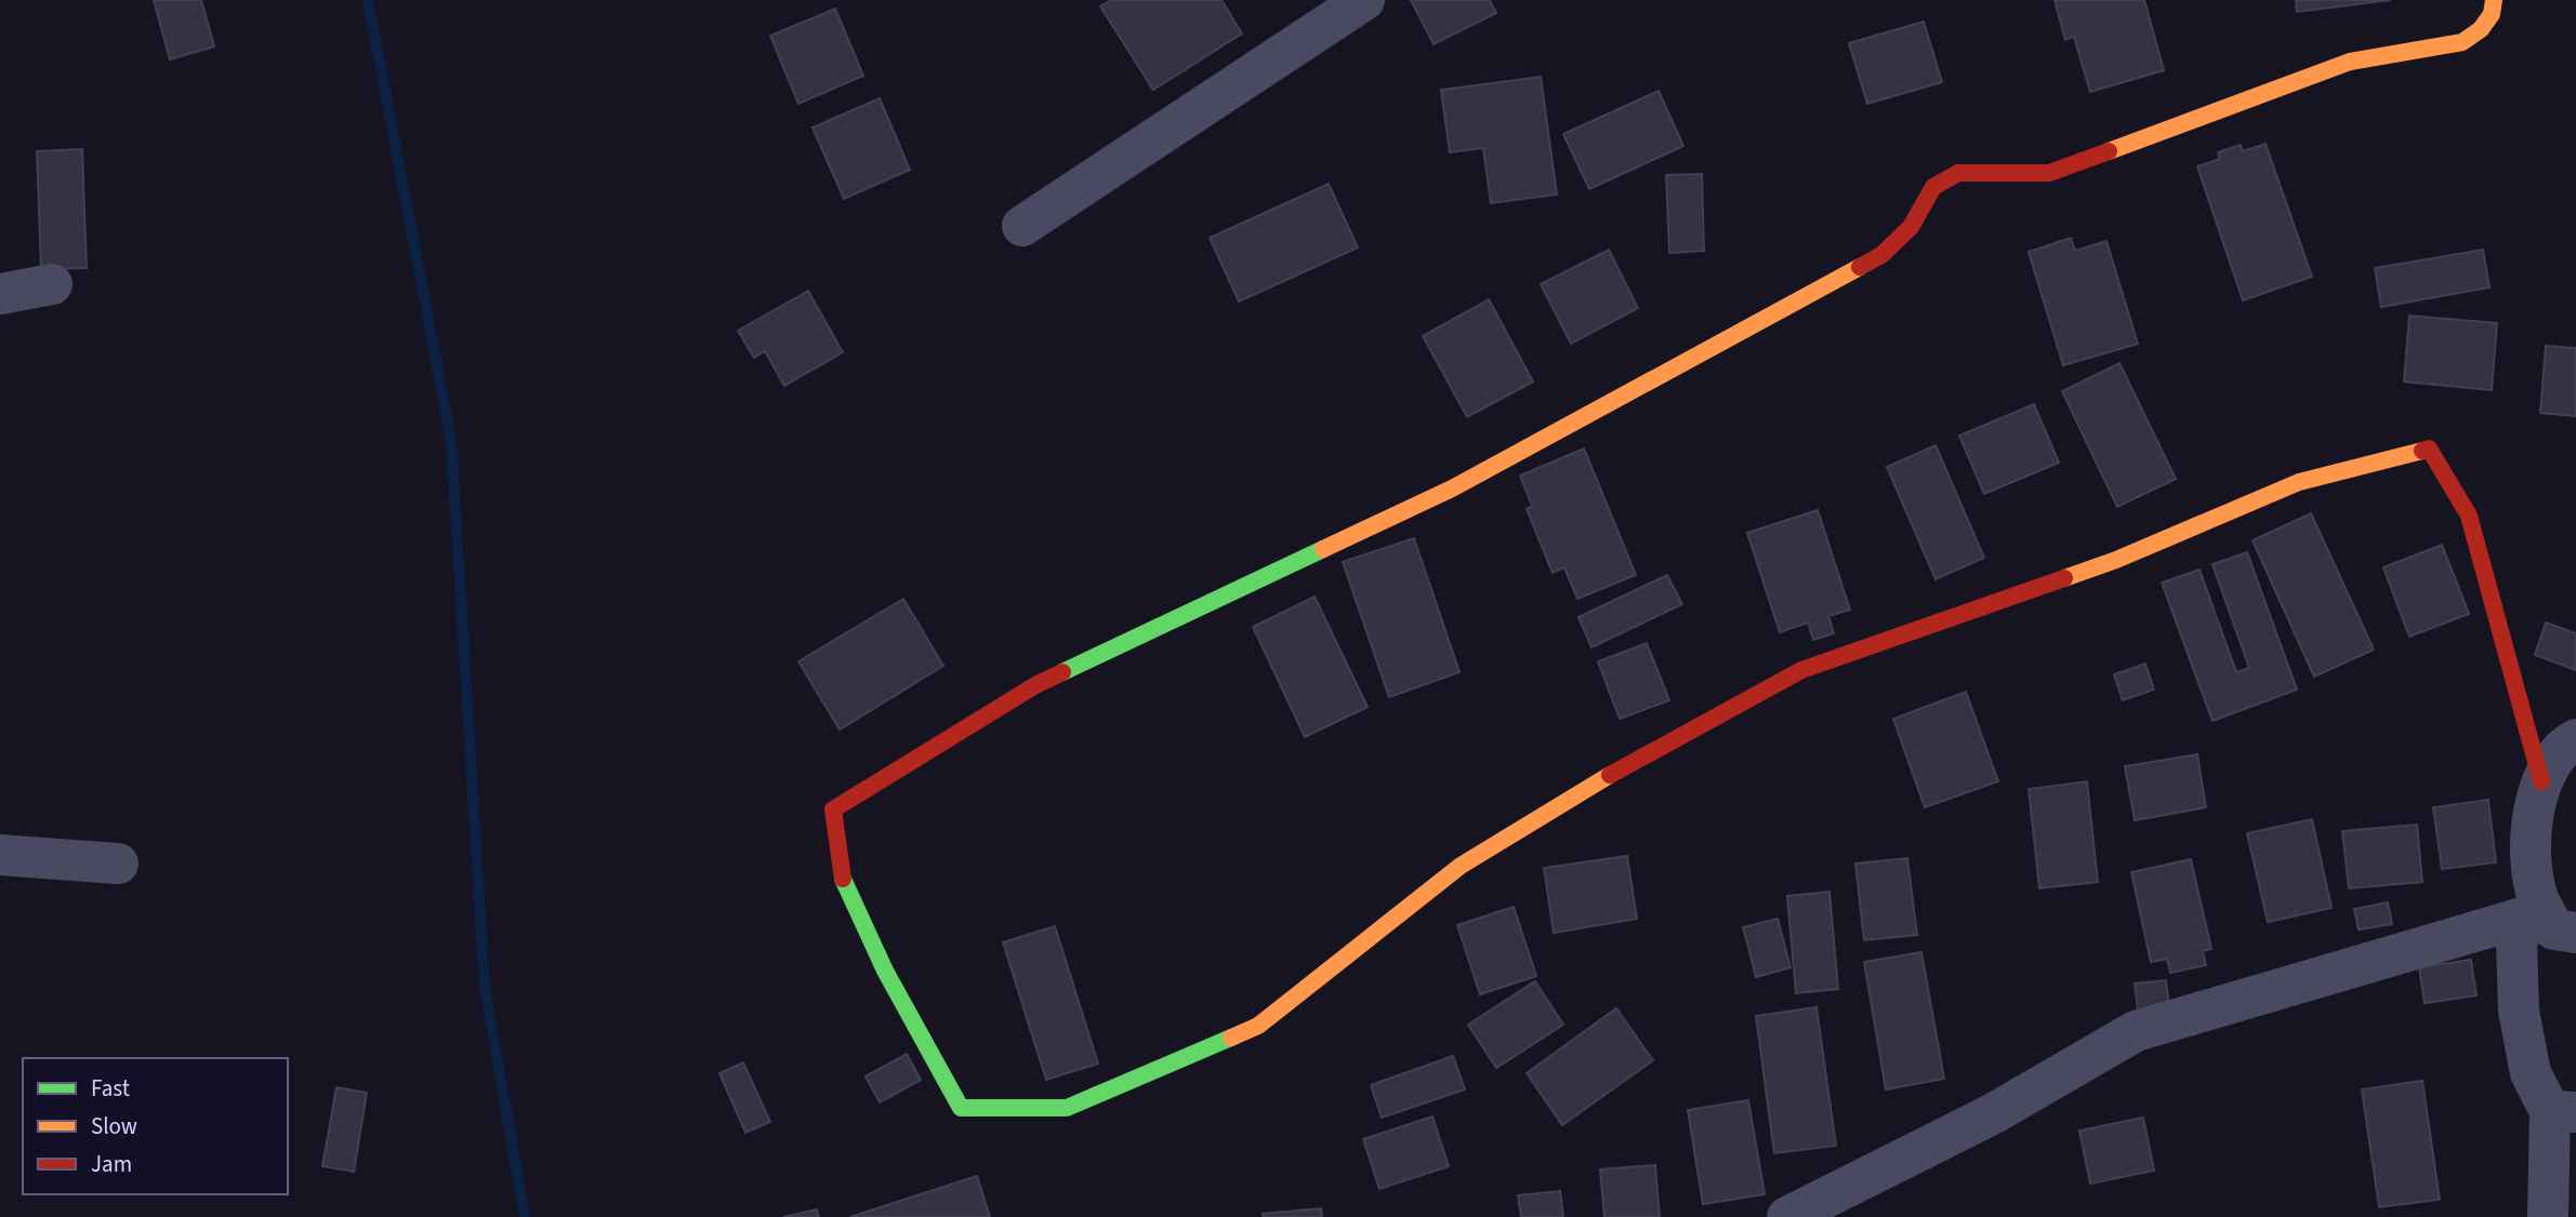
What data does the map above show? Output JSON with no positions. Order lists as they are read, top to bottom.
{
  "legend": ["Fast", "Slow", "Jam"]
}
